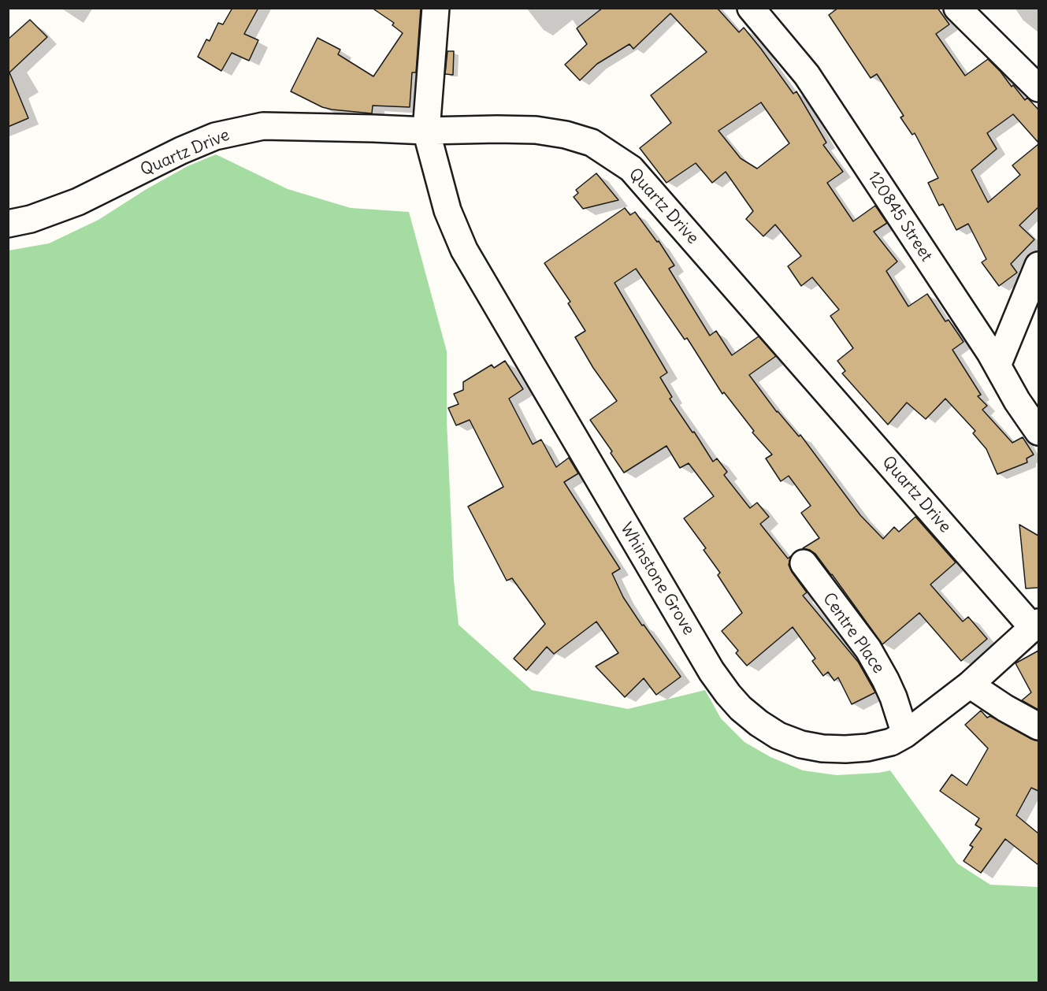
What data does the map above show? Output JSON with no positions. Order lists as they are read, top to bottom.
{
  "streets": {
    "street": [
      "Quartz Drive",
      "120845 Street",
      "Whinstone Grove",
      "Centre Place"
    ]
  },
  "crossings": [
    ["Quartz Drive", "Whinstone Grove"],
    ["Whinstone Grove", "Centre Place"]
  ]
}
